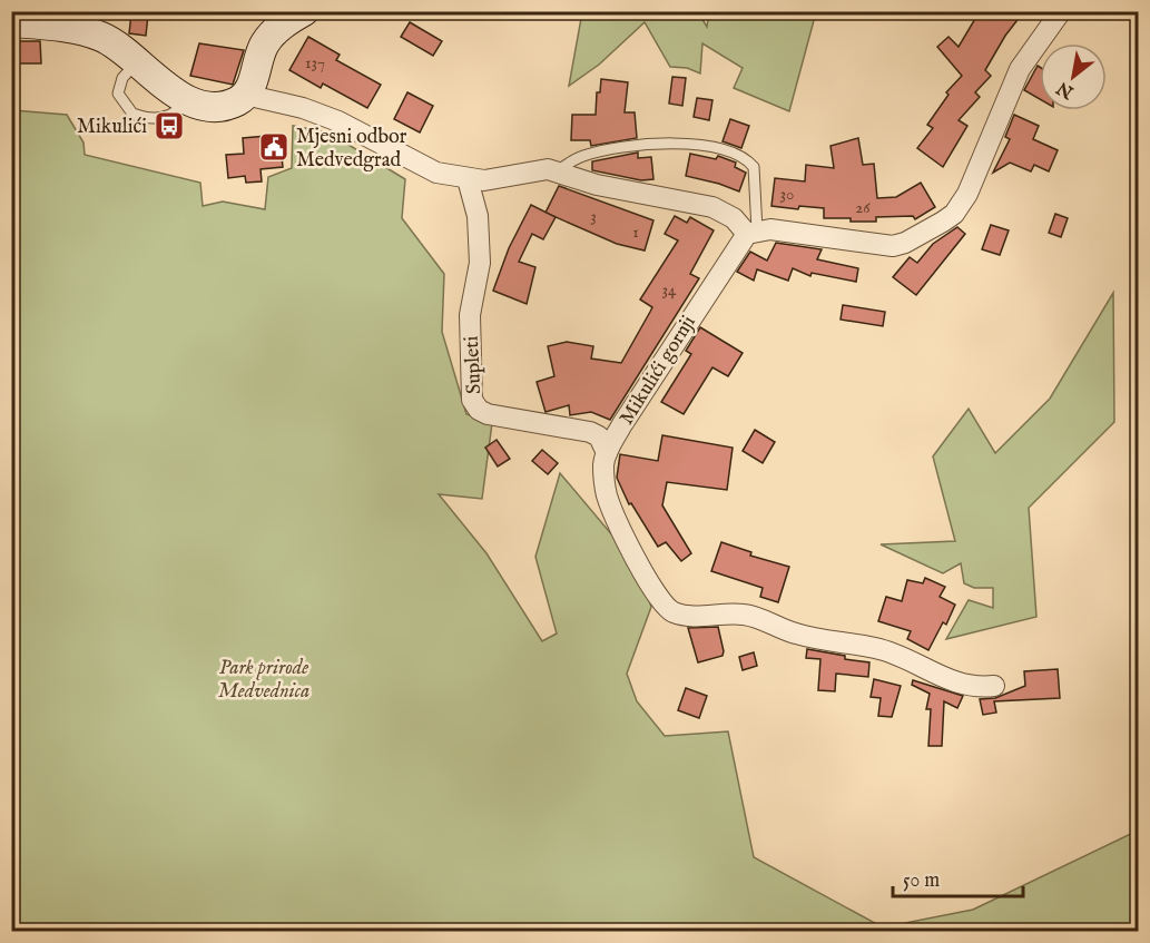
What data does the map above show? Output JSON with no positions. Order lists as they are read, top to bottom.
{
  "streets": {
    "street": ["Supleti", "Mikulići gornji"]
  },
  "crossings": [
    ["Supleti", "Mikulići gornji"]
  ],
  "parks": ["Park prirode Medvednica"],
  "places": {
    "bus stop": ["Mikulići"],
    "public building": ["Mjesni odbor Medvedgrad"]
  },
  "house_numbers": [
    "137",
    "30",
    "26",
    "3",
    "1",
    "34"
  ],
  "scale_bar": "50 m",
  "north": "bottom left"
}
